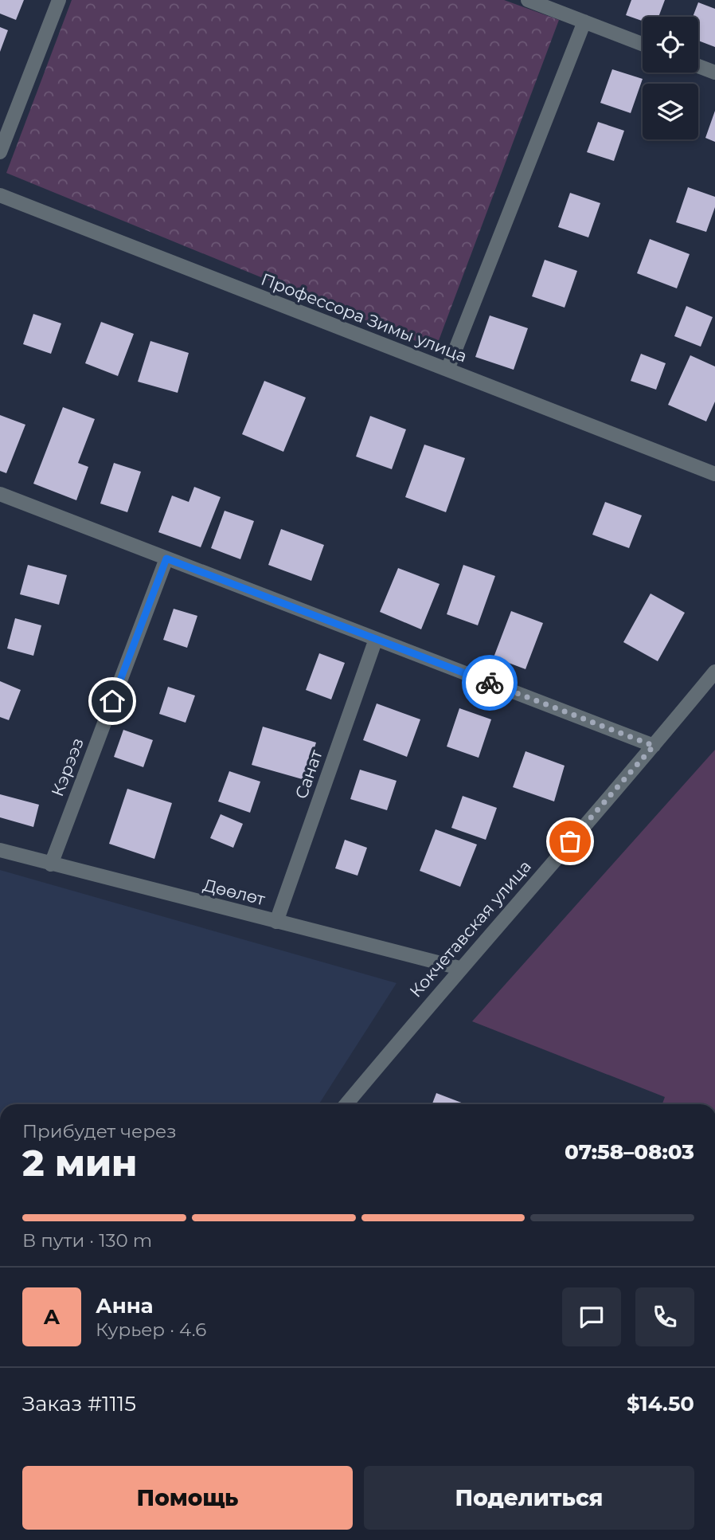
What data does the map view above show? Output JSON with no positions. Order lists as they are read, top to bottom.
{
  "streets": {
    "street": [
      "Профессора Зимы улица",
      "Кэрээз",
      "Санат",
      "Дөөлөт",
      "Кокчетавская улица"
    ]
  },
  "crossings": [
    ["Кэрээз", "Дөөлөт"],
    ["Санат", "Дөөлөт"],
    ["Дөөлөт", "Кокчетавская улица"]
  ],
  "page": {
    "heading": ["2 мин", "Прибудет через", "07:58–08:03"],
    "panel": [
      "Анна",
      "Курьер · 4.6",
      "Заказ #1115",
      "$14.50"
    ],
    "bar": "В пути · 130 m",
    "round": "А",
    "buttons": ["Помощь", "Поделиться"]
  }
}
